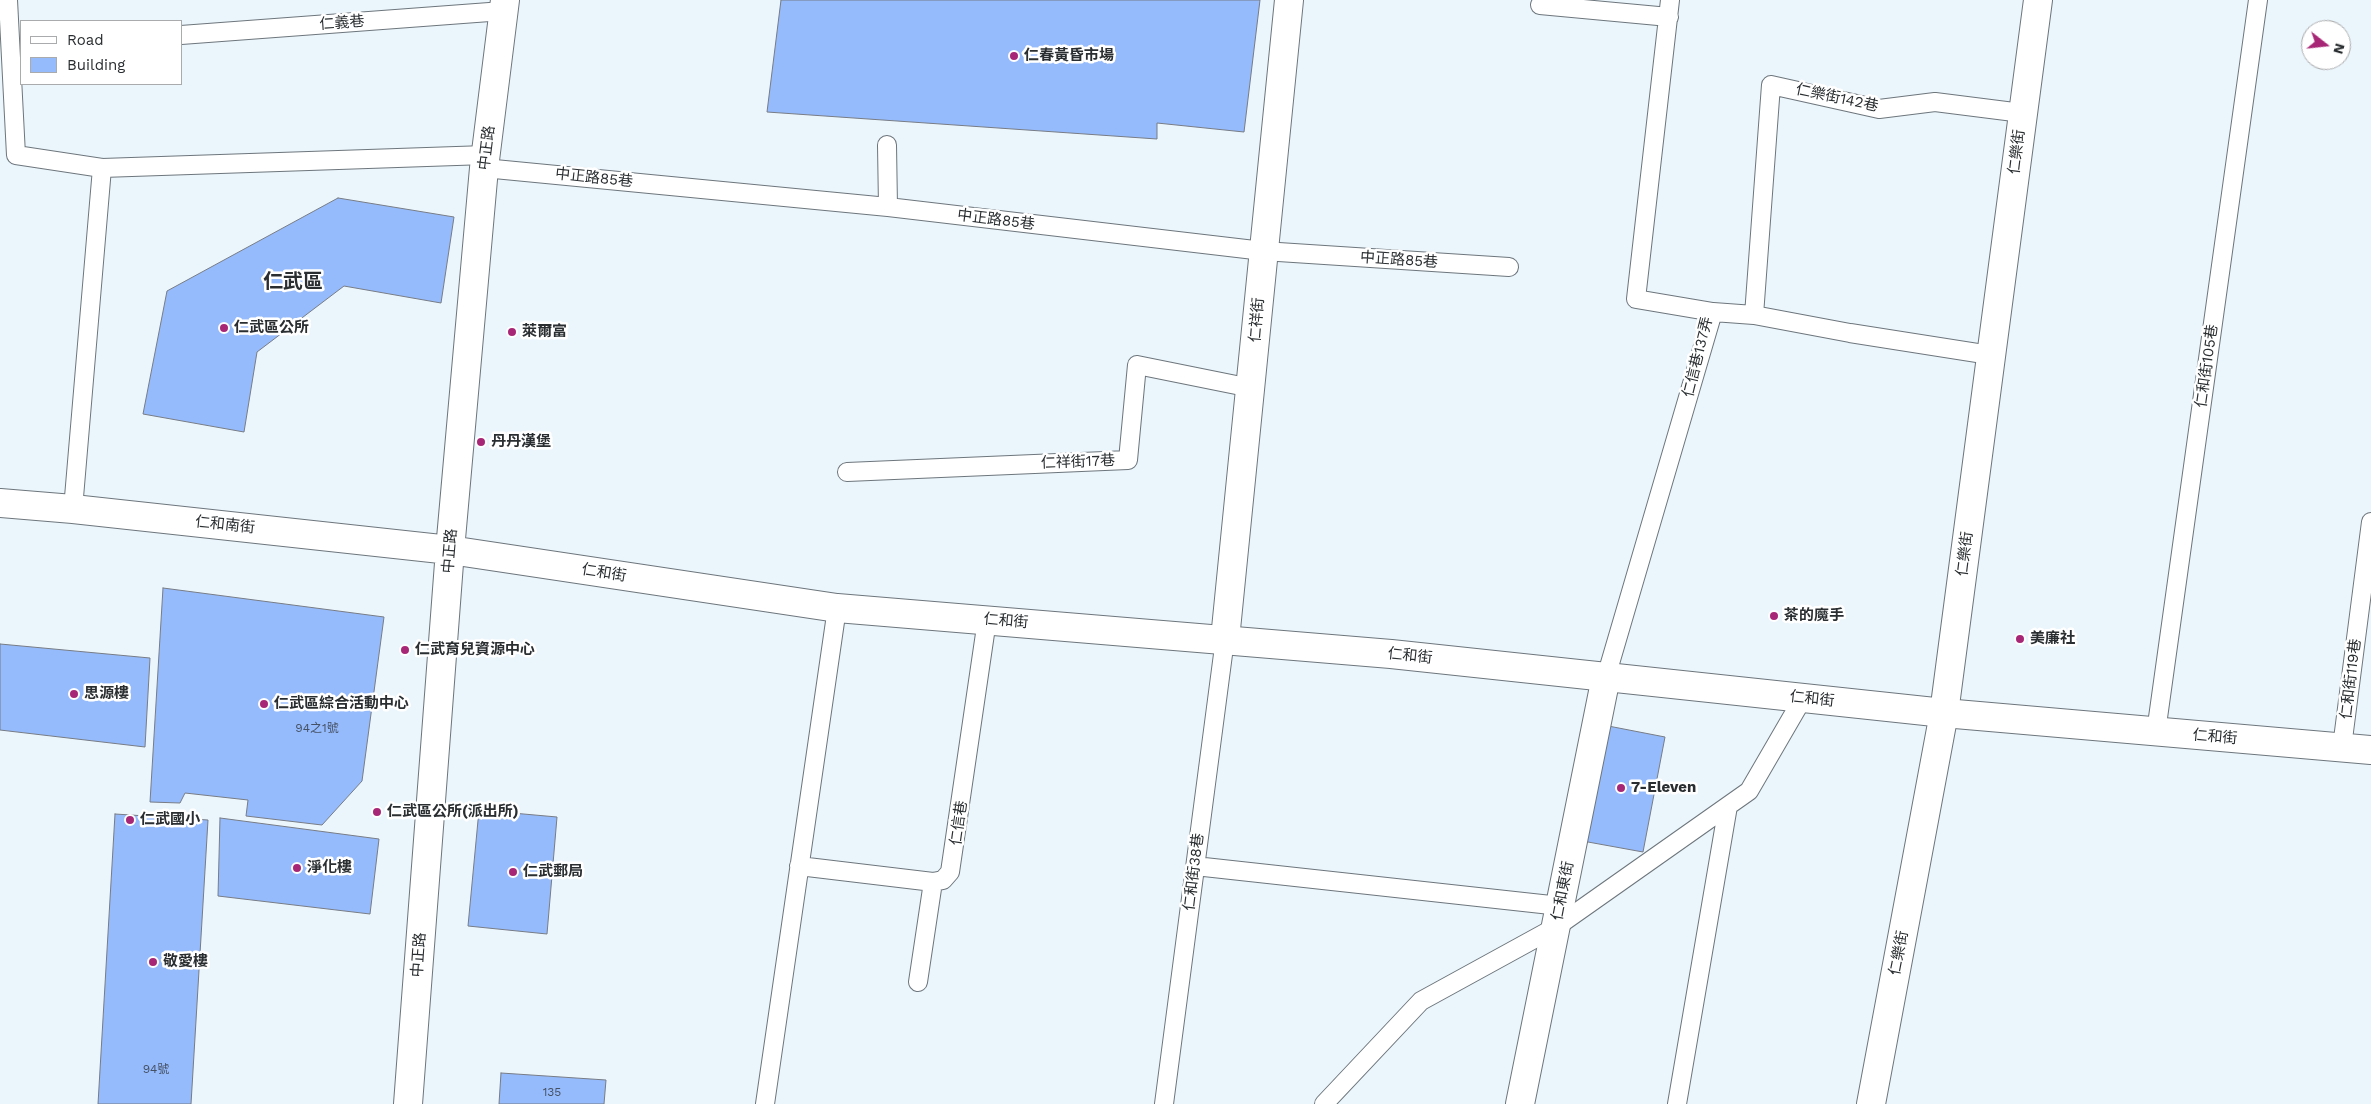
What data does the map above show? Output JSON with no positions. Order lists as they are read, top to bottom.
{
  "streets": {
    "street": [
      "中正路",
      "仁樂街",
      "仁祥街",
      "仁和南街",
      "仁和街",
      "仁和東街"
    ],
    "lane": [
      "仁義巷",
      "仁樂街142巷",
      "中正路85巷",
      "仁信巷137弄",
      "仁和街105巷",
      "仁祥街17巷",
      "仁和街119巷",
      "仁信巷",
      "仁和街38巷"
    ]
  },
  "crossings": [
    ["仁義巷", "中正路"],
    ["仁樂街142巷", "仁樂街"],
    ["中正路", "中正路85巷"],
    ["中正路", "仁和南街"],
    ["中正路", "仁和街"],
    ["仁樂街", "仁和街"],
    ["中正路85巷", "仁祥街"],
    ["仁祥街", "仁祥街17巷"],
    ["仁祥街", "仁和街"],
    ["仁祥街", "仁和街38巷"],
    ["仁信巷137弄", "仁和街"],
    ["仁信巷137弄", "仁和東街"],
    ["仁和街105巷", "仁和街"],
    ["仁和南街", "仁和街"],
    ["仁和街", "仁和街119巷"],
    ["仁和街", "仁信巷"],
    ["仁和街", "仁和街38巷"],
    ["仁和街", "仁和東街"]
  ],
  "districts": ["仁武區"],
  "places": [
    "仁春黃昏市場",
    "仁武區公所",
    "萊爾富",
    "丹丹漢堡",
    "茶的魔手",
    "美廉社",
    "仁武育兒資源中心",
    "思源樓",
    "仁武區綜合活動中心",
    "7-Eleven",
    "仁武區公所(派出所)",
    "仁武國小",
    "淨化樓",
    "仁武郵局",
    "敬愛樓"
  ],
  "house_numbers": ["94之1號", "94號", "135"],
  "legend": ["Road", "Building"],
  "north": "right"
}
